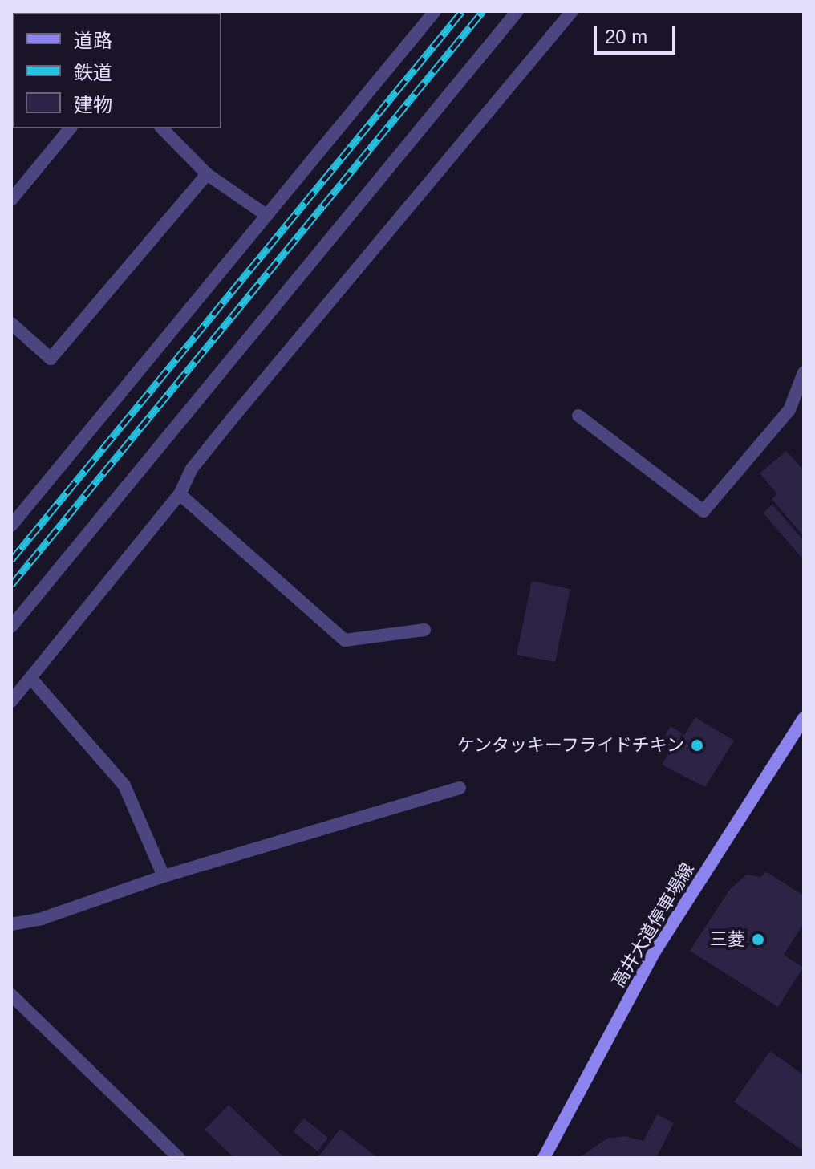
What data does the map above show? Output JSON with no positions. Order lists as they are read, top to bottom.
{
  "streets": {
    "main road": ["高井大道停車場線"]
  },
  "places": ["ケンタッキーフライドチキン", "三菱"],
  "legend": ["道路", "鉄道", "建物"],
  "scale_bar": "20 m"
}
